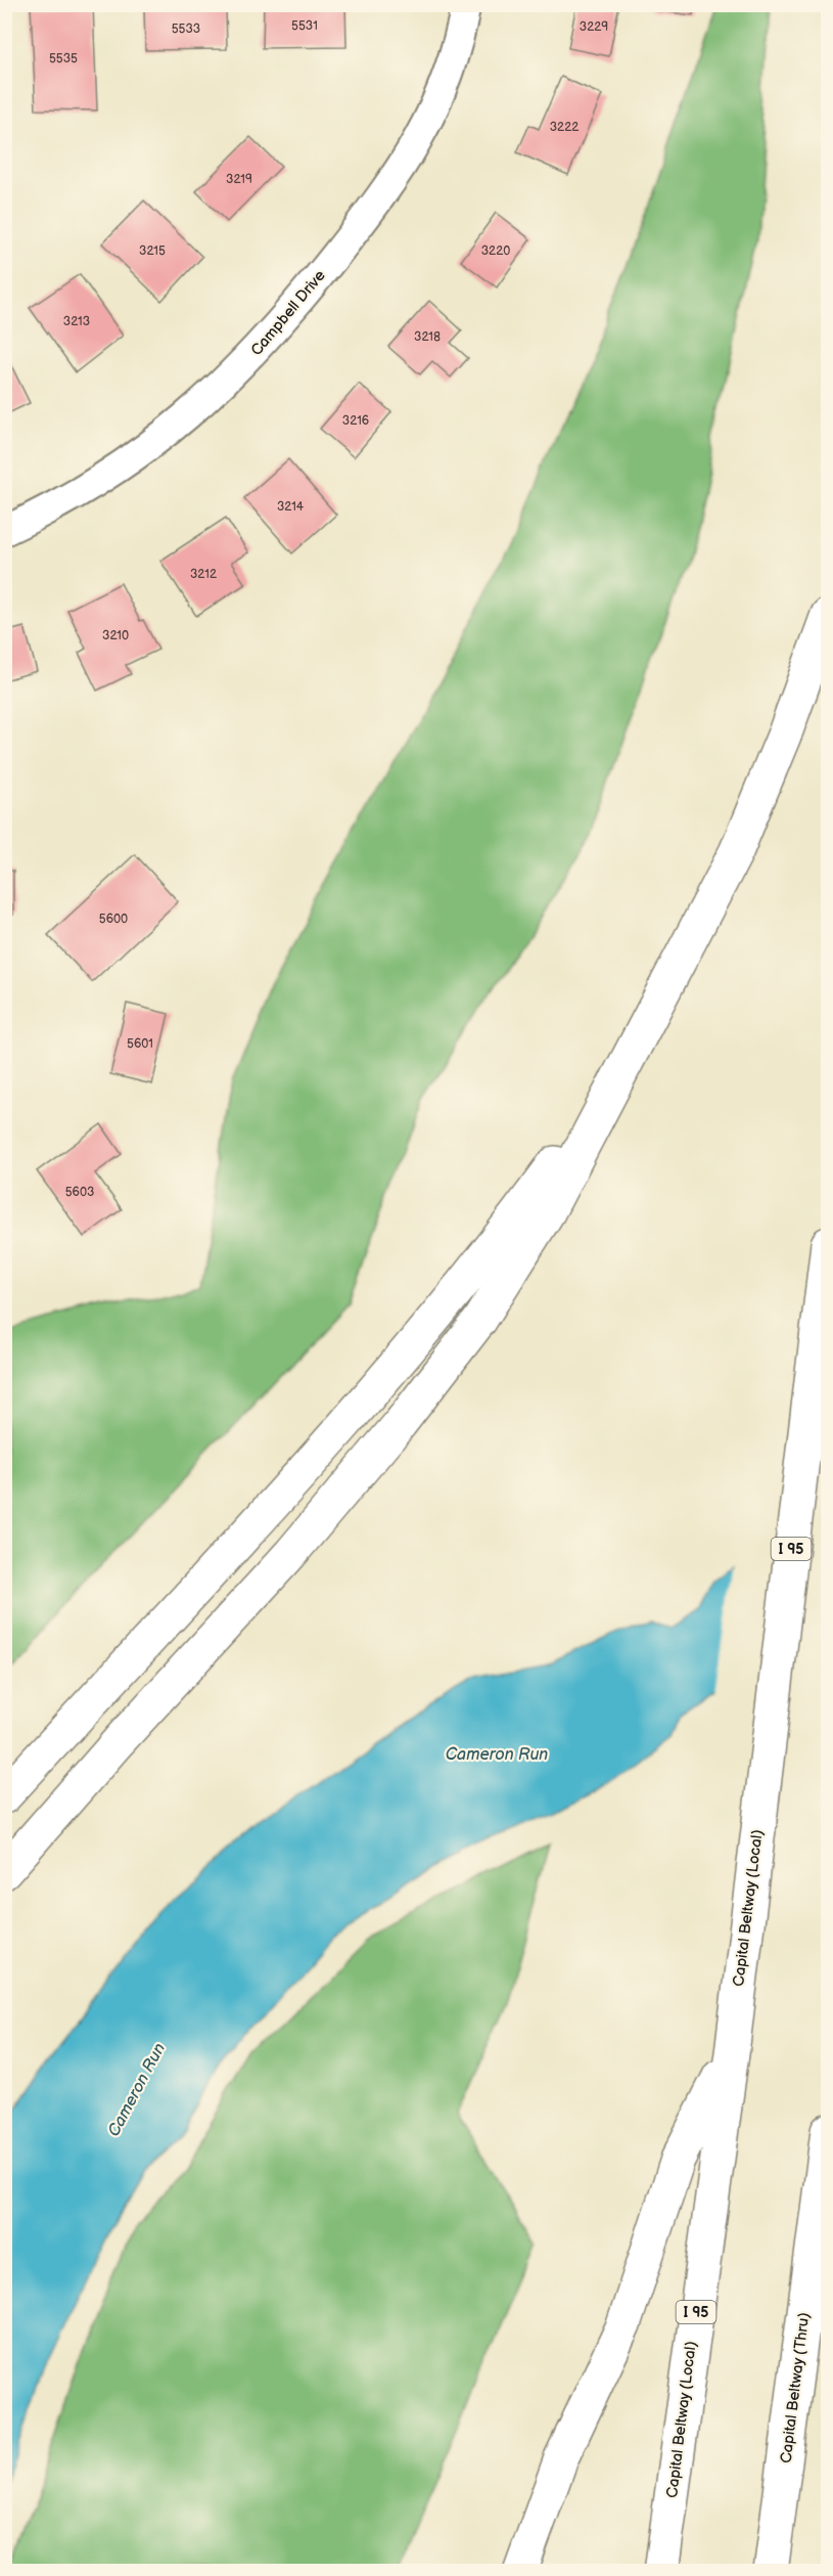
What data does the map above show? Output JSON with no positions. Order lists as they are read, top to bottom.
{
  "streets": {
    "highway": ["I 95", "Capital Beltway (Local)", "Capital Beltway (Thru)"],
    "street": ["Campbell Drive"]
  },
  "water": ["Cameron Run"],
  "house_numbers": [
    "5531",
    "3229",
    "5533",
    "5535",
    "3222",
    "3219",
    "3215",
    "3220",
    "3213",
    "3218",
    "3216",
    "3214",
    "3212",
    "3210",
    "5600",
    "5601",
    "5603"
  ]
}
